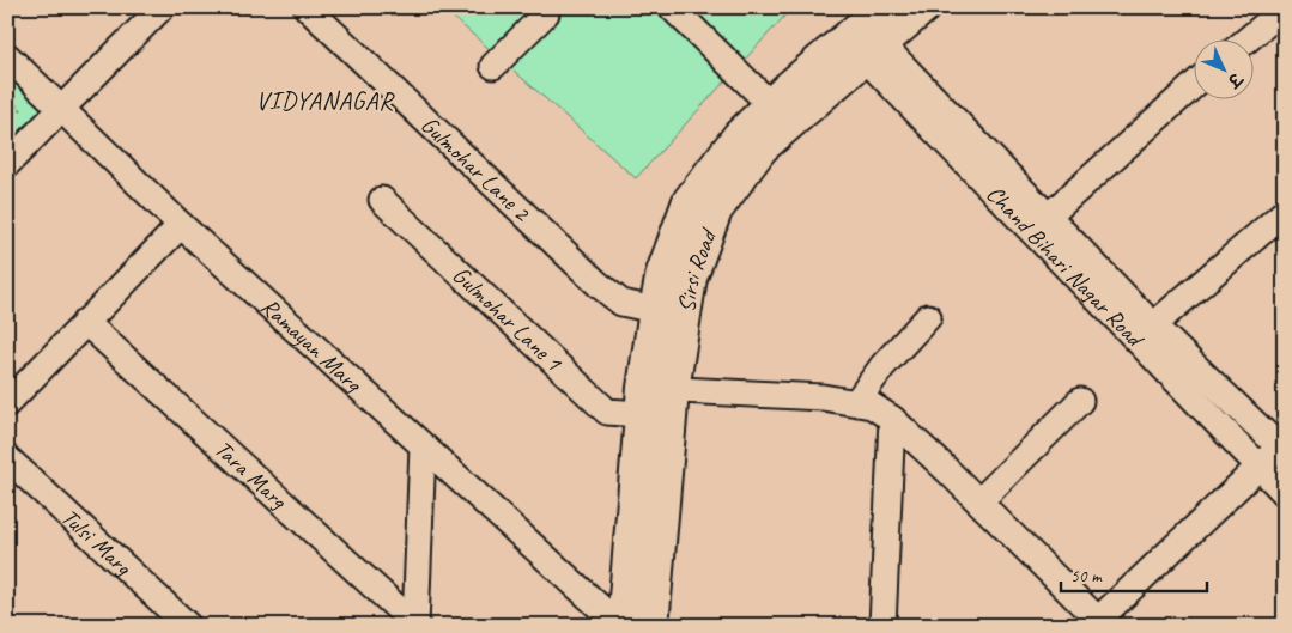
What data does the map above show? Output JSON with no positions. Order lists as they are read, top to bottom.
{
  "streets": {
    "main road": ["Sirsi Road"],
    "street": [
      "Gulmohar Lane 2",
      "Chand Bihari Nagar Road",
      "Gulmohar Lane 1",
      "Ramayan Marg",
      "Tara Marg",
      "Tulsi Marg"
    ]
  },
  "crossings": [
    ["Gulmohar Lane 2", "Sirsi Road"],
    ["Chand Bihari Nagar Road", "Sirsi Road"],
    ["Sirsi Road", "Gulmohar Lane 1"],
    ["Sirsi Road", "Ramayan Marg"]
  ],
  "districts": ["VIDYANAGAR"],
  "scale_bar": "50 m",
  "north": "bottom right"
}
